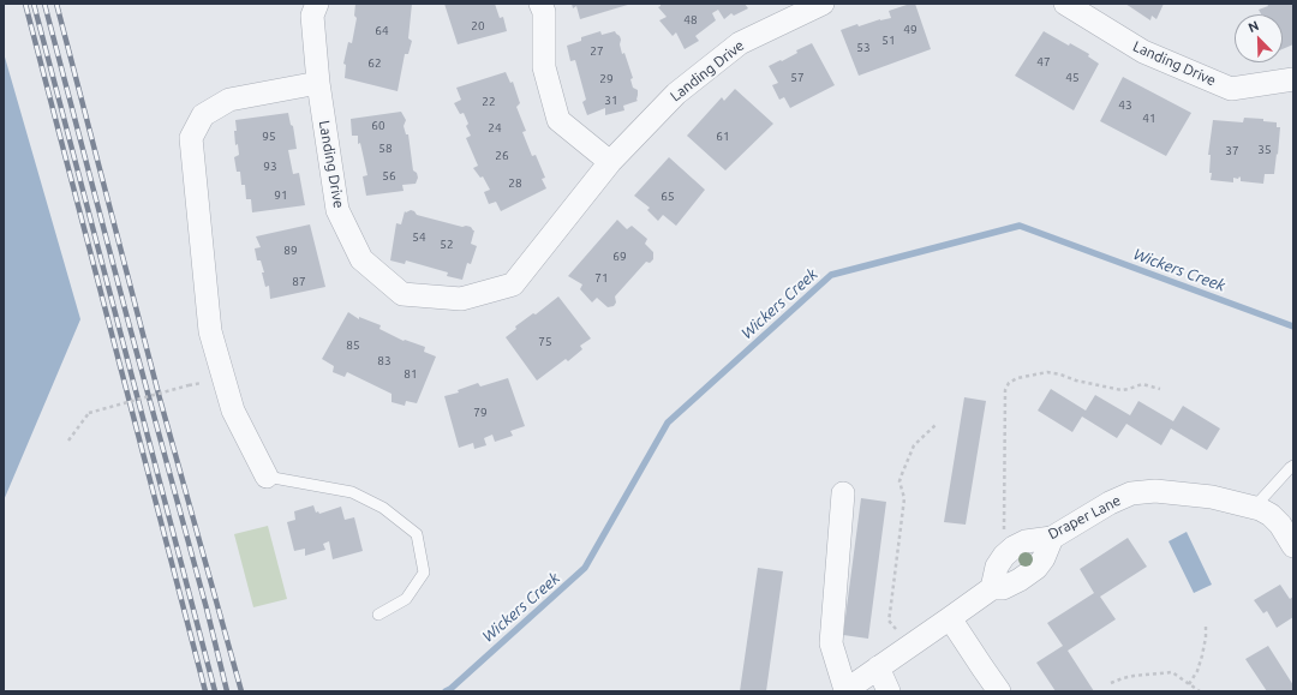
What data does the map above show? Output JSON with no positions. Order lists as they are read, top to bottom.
{
  "streets": {
    "street": ["Landing Drive", "Draper Lane"]
  },
  "water": ["Wickers Creek"],
  "house_numbers": [
    "48",
    "20",
    "49",
    "64",
    "51",
    "53",
    "27",
    "47",
    "62",
    "57",
    "45",
    "29",
    "31",
    "22",
    "43",
    "41",
    "60",
    "24",
    "95",
    "61",
    "58",
    "35",
    "37",
    "26",
    "93",
    "56",
    "28",
    "91",
    "65",
    "54",
    "52",
    "89",
    "69",
    "71",
    "87",
    "75",
    "85",
    "83",
    "81",
    "79"
  ],
  "north": "top left"
}
